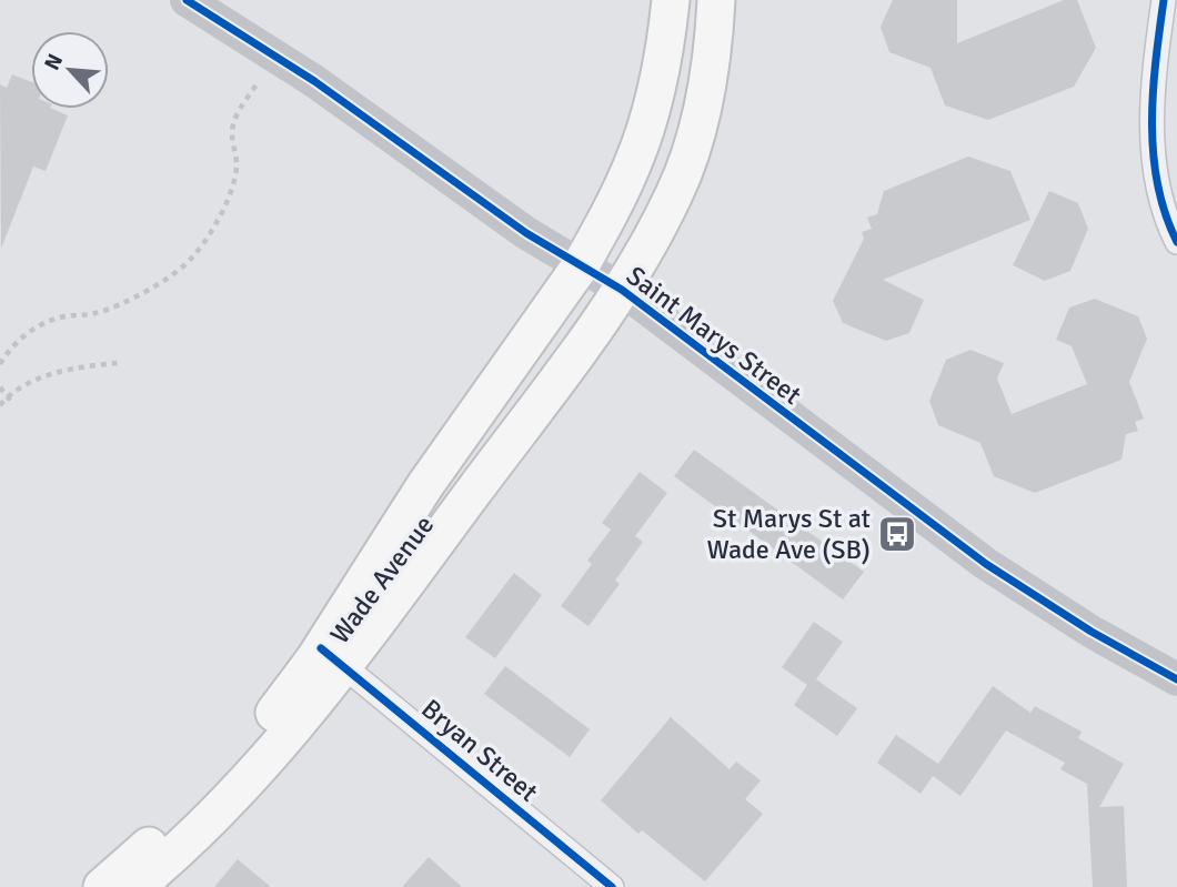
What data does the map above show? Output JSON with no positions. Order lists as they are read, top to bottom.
{
  "streets": {
    "main road": ["Saint Marys Street", "Wade Avenue"],
    "street": ["Bryan Street"]
  },
  "crossings": [
    ["Saint Marys Street", "Wade Avenue"],
    ["Wade Avenue", "Bryan Street"]
  ],
  "places": {
    "bus stop": ["St Marys St at Wade Ave (SB)"]
  },
  "north": "top left"
}
